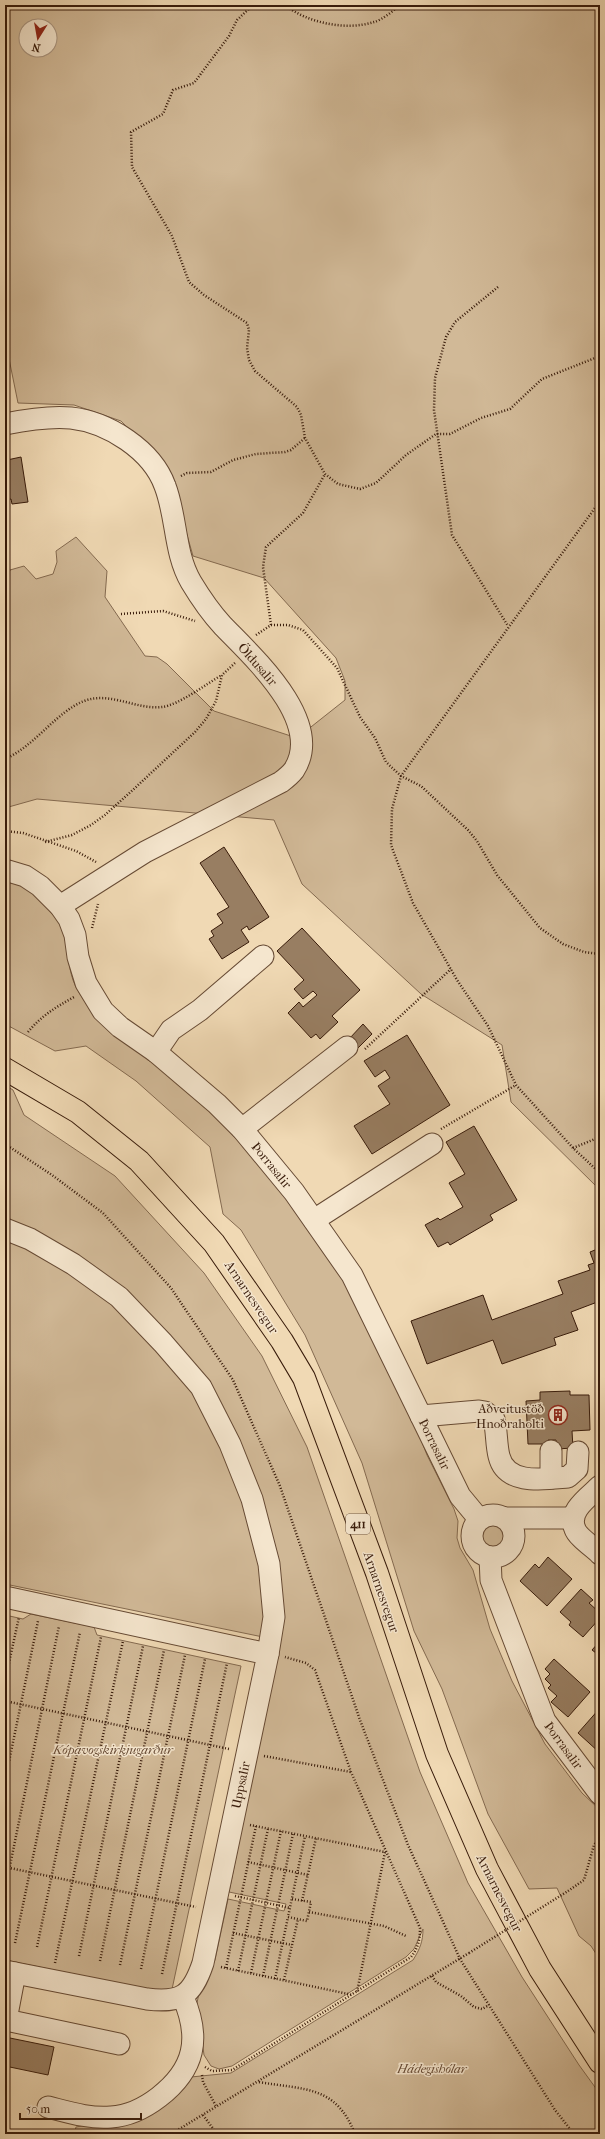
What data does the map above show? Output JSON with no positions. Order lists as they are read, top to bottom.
{
  "streets": {
    "main road": ["Arnarnesvegur", "411"],
    "street": ["Öldusalir", "Þorrasalir", "Uppsalir"]
  },
  "crossings": [
    ["Öldusalir", "Þorrasalir"]
  ],
  "parks": ["Kópavogskirkjugarður", "Hádegishólar"],
  "places": {
    "building": ["Aðveitustöð Hnoðraholti"]
  },
  "scale_bar": "50 m",
  "north": "bottom"
}
